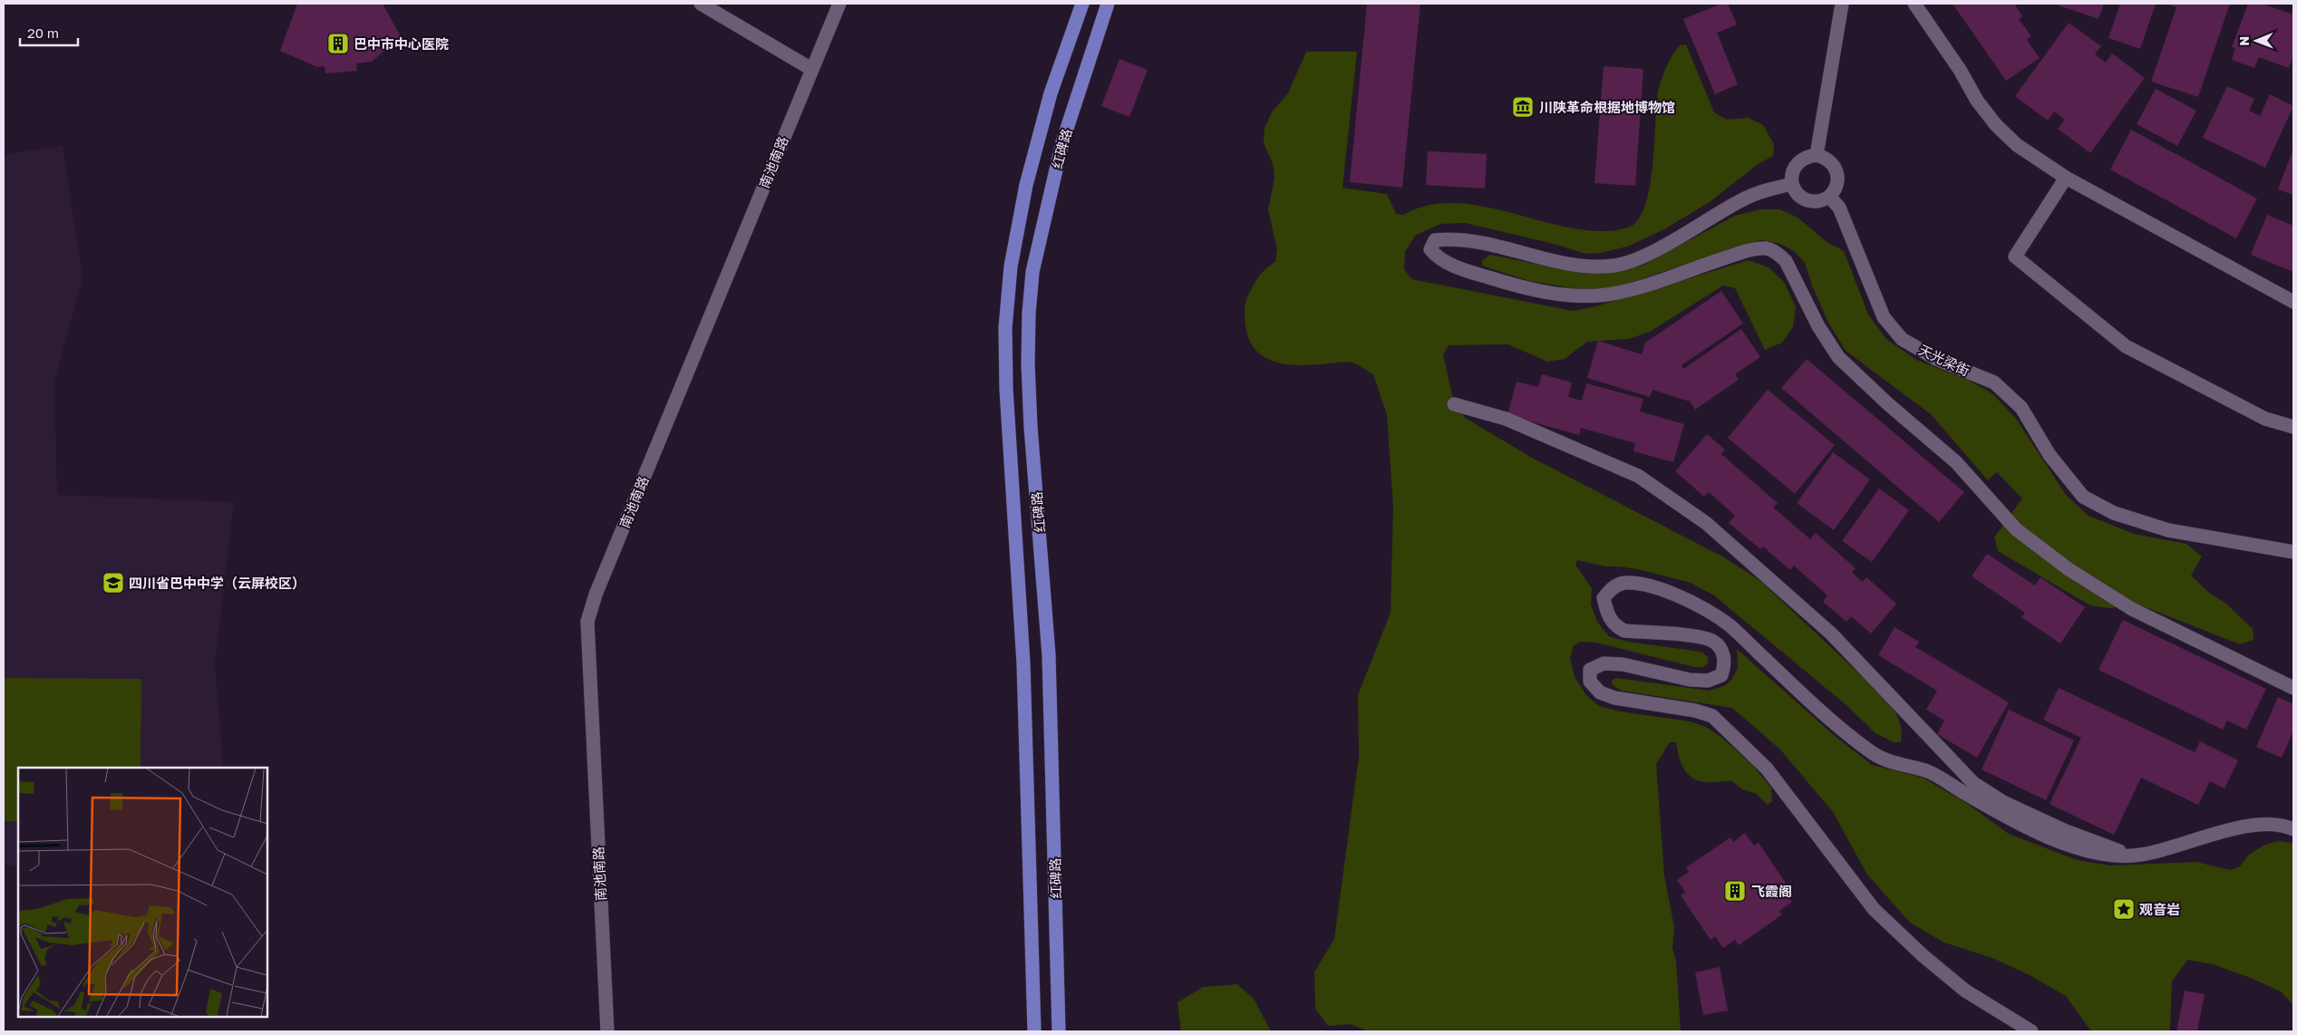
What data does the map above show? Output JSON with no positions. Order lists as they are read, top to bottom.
{
  "streets": {
    "main road": ["红碑路"],
    "street": ["南池南路", "天光梁街"]
  },
  "places": {
    "building": ["巴中市中心医院", "飞霞阁"],
    "museum": ["川陕革命根据地博物馆"],
    "school or university": ["四川省巴中中学（云屏校区）"],
    "place": ["观音岩"]
  },
  "scale_bar": "20 m",
  "north": "left"
}
